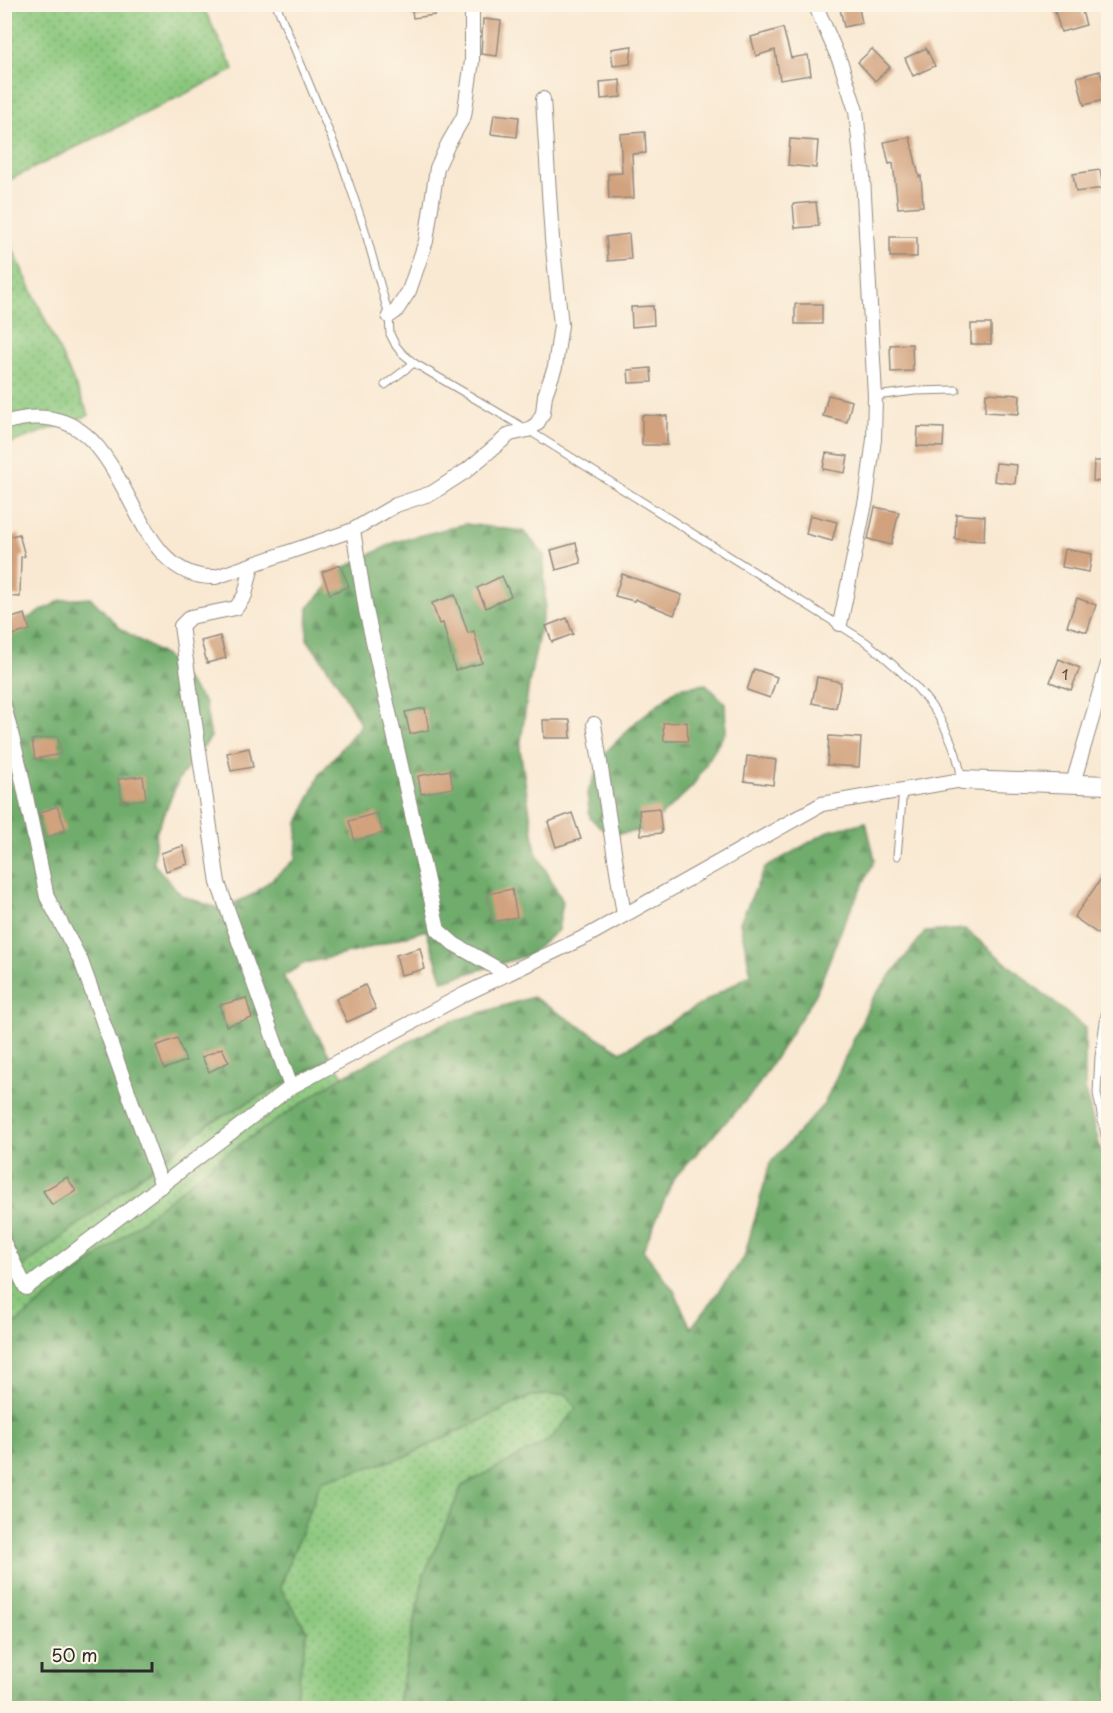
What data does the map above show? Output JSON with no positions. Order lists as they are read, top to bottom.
{
  "house_numbers": ["1"],
  "scale_bar": "50 m"
}
